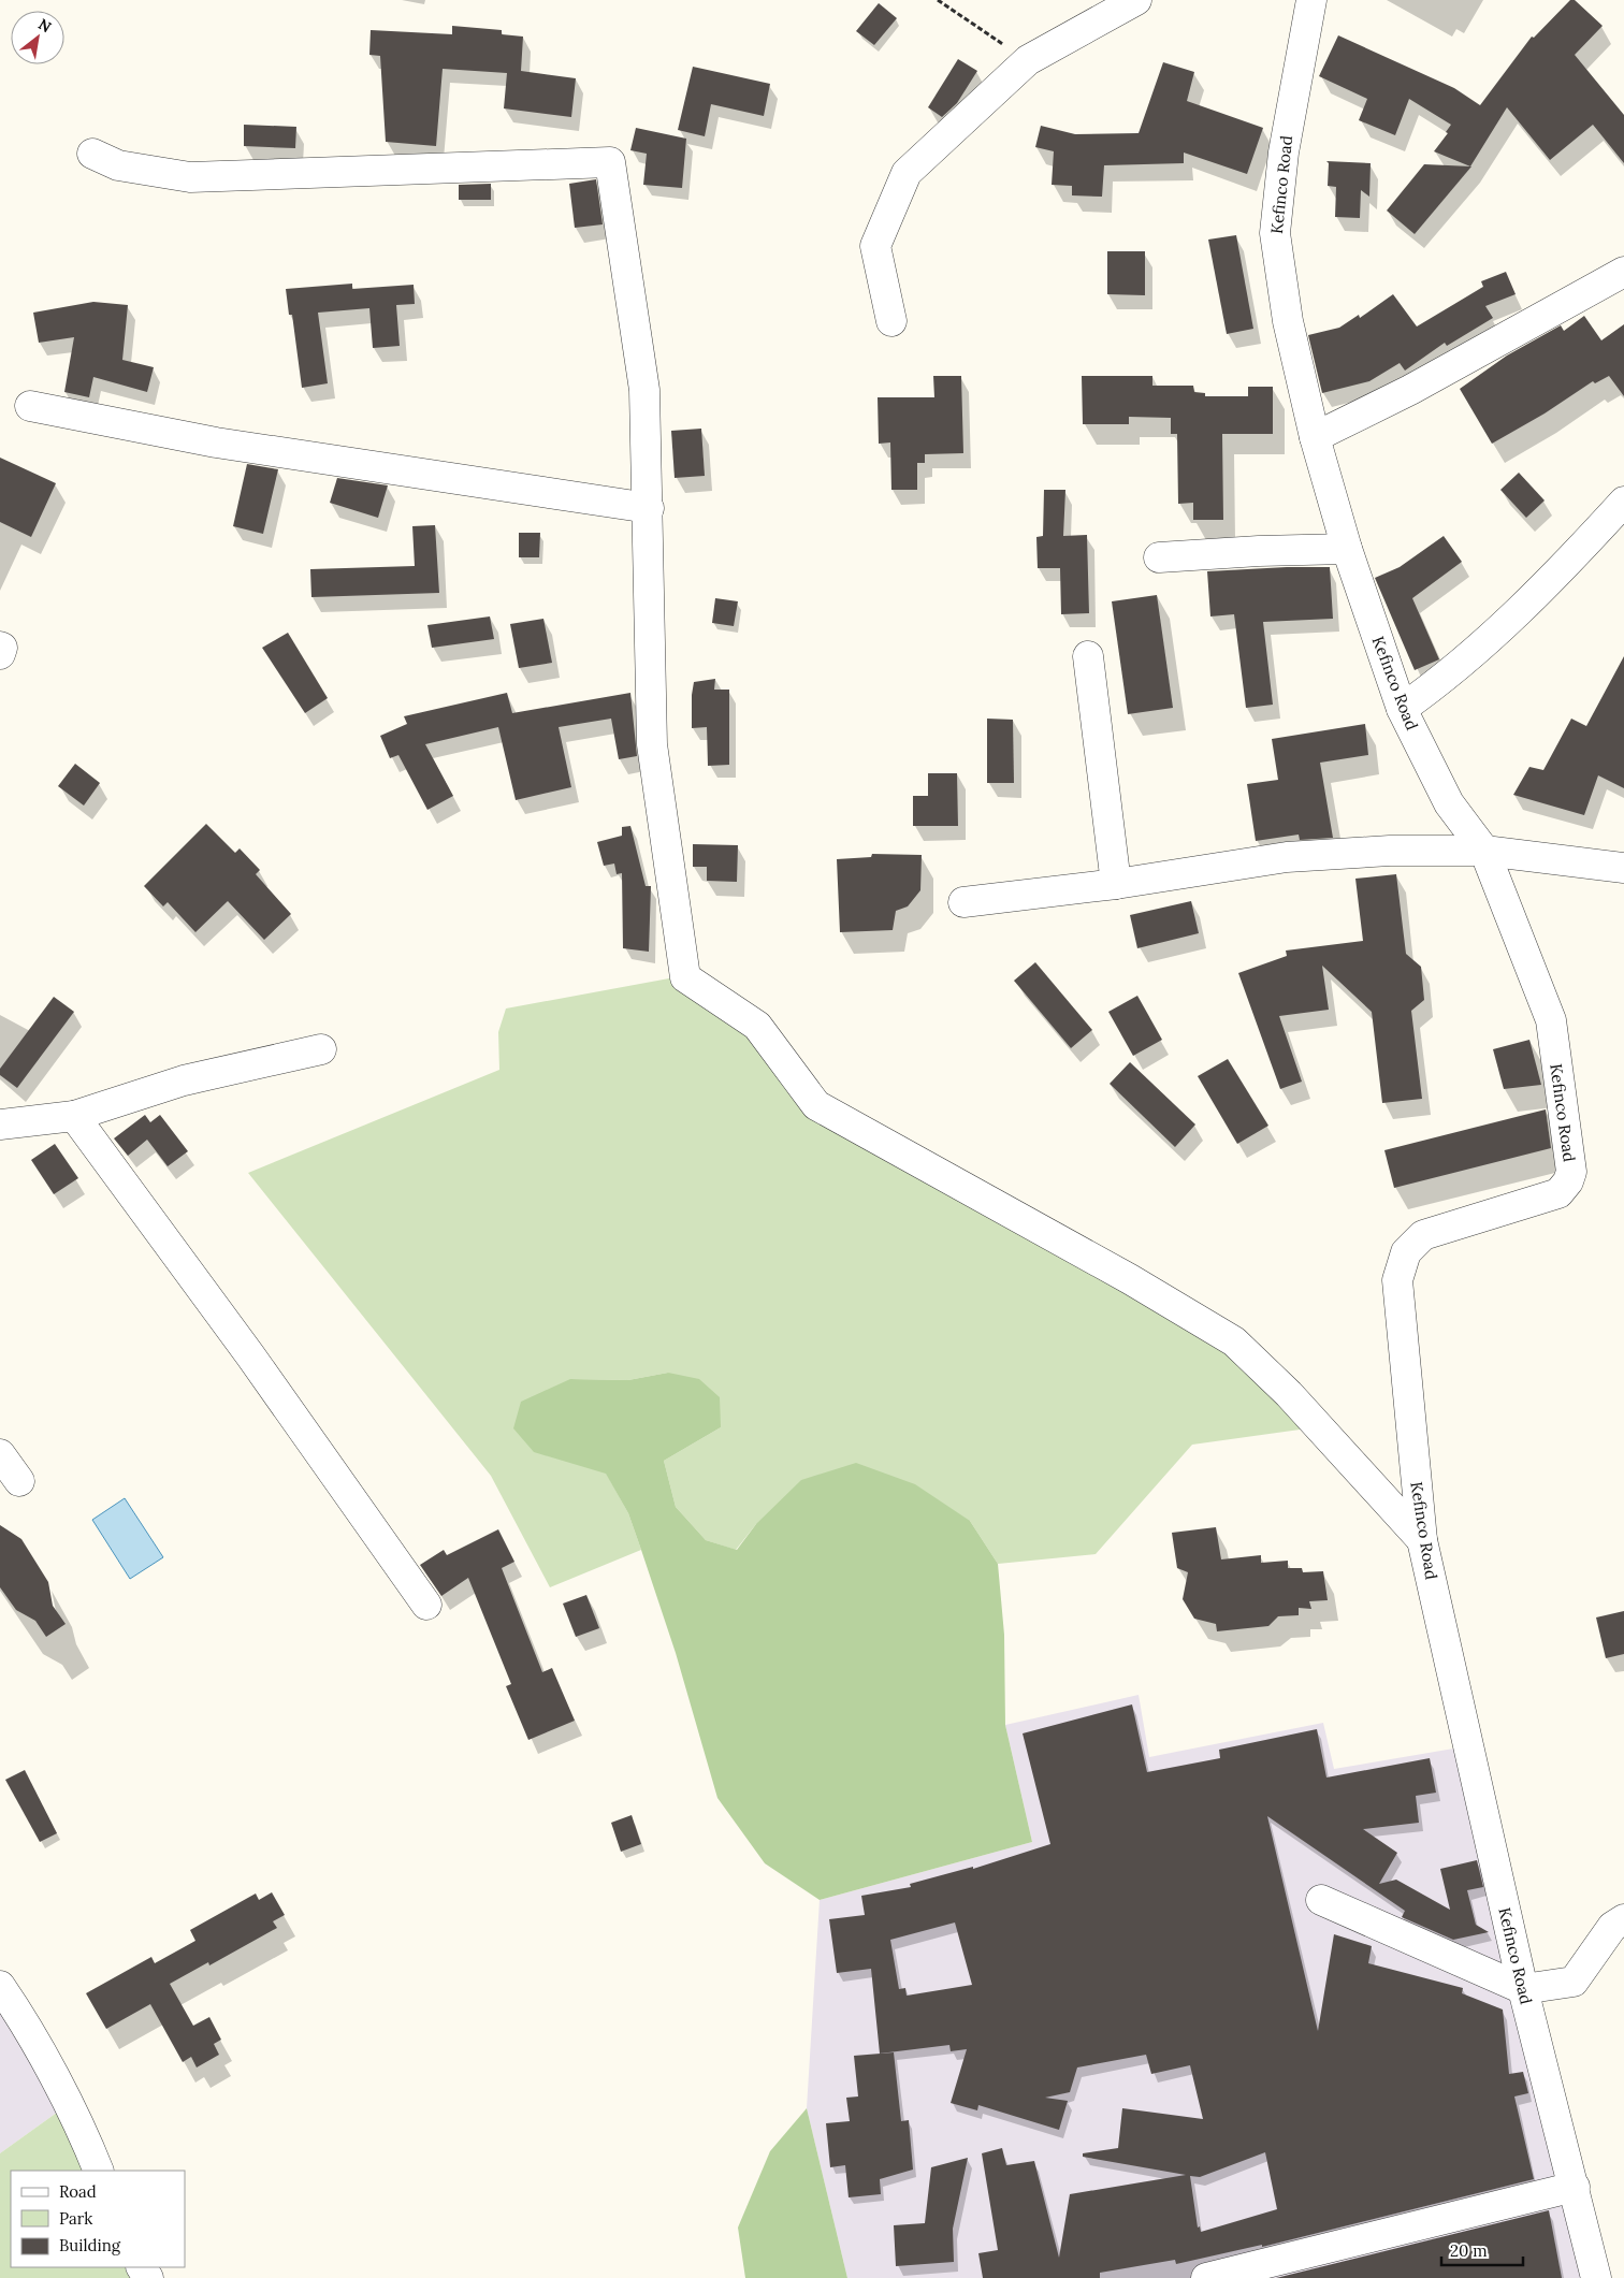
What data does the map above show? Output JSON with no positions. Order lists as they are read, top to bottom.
{
  "streets": {
    "street": ["Kefinco Road"]
  },
  "legend": ["Road", "Park", "Building"],
  "scale_bar": "20 m",
  "north": "top right"
}
